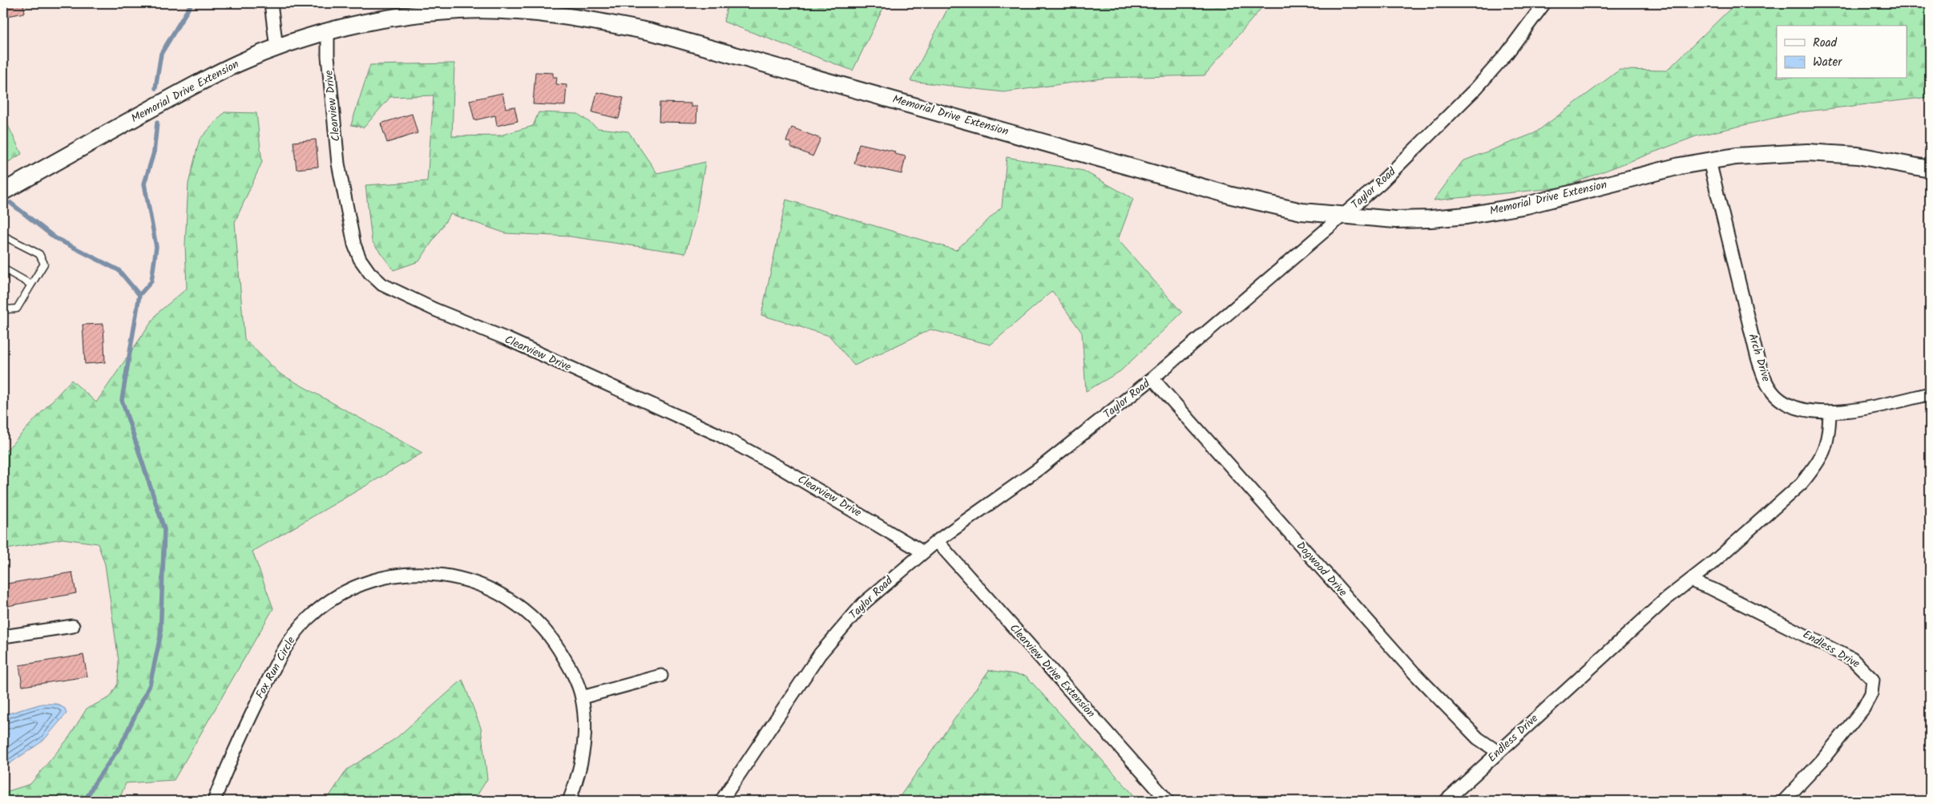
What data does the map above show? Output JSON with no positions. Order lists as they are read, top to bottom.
{
  "streets": {
    "street": [
      "Memorial Drive Extension",
      "Clearview Drive",
      "Taylor Road",
      "Arch Drive",
      "Dogwood Drive",
      "Endless Drive",
      "Fox Run Circle",
      "Clearview Drive Extension"
    ]
  },
  "crossings": [
    ["Memorial Drive Extension", "Clearview Drive"],
    ["Memorial Drive Extension", "Taylor Road"],
    ["Memorial Drive Extension", "Arch Drive"],
    ["Clearview Drive", "Taylor Road"],
    ["Taylor Road", "Dogwood Drive"],
    ["Taylor Road", "Clearview Drive Extension"],
    ["Arch Drive", "Endless Drive"],
    ["Dogwood Drive", "Endless Drive"]
  ],
  "legend": ["Road", "Water"]
}
